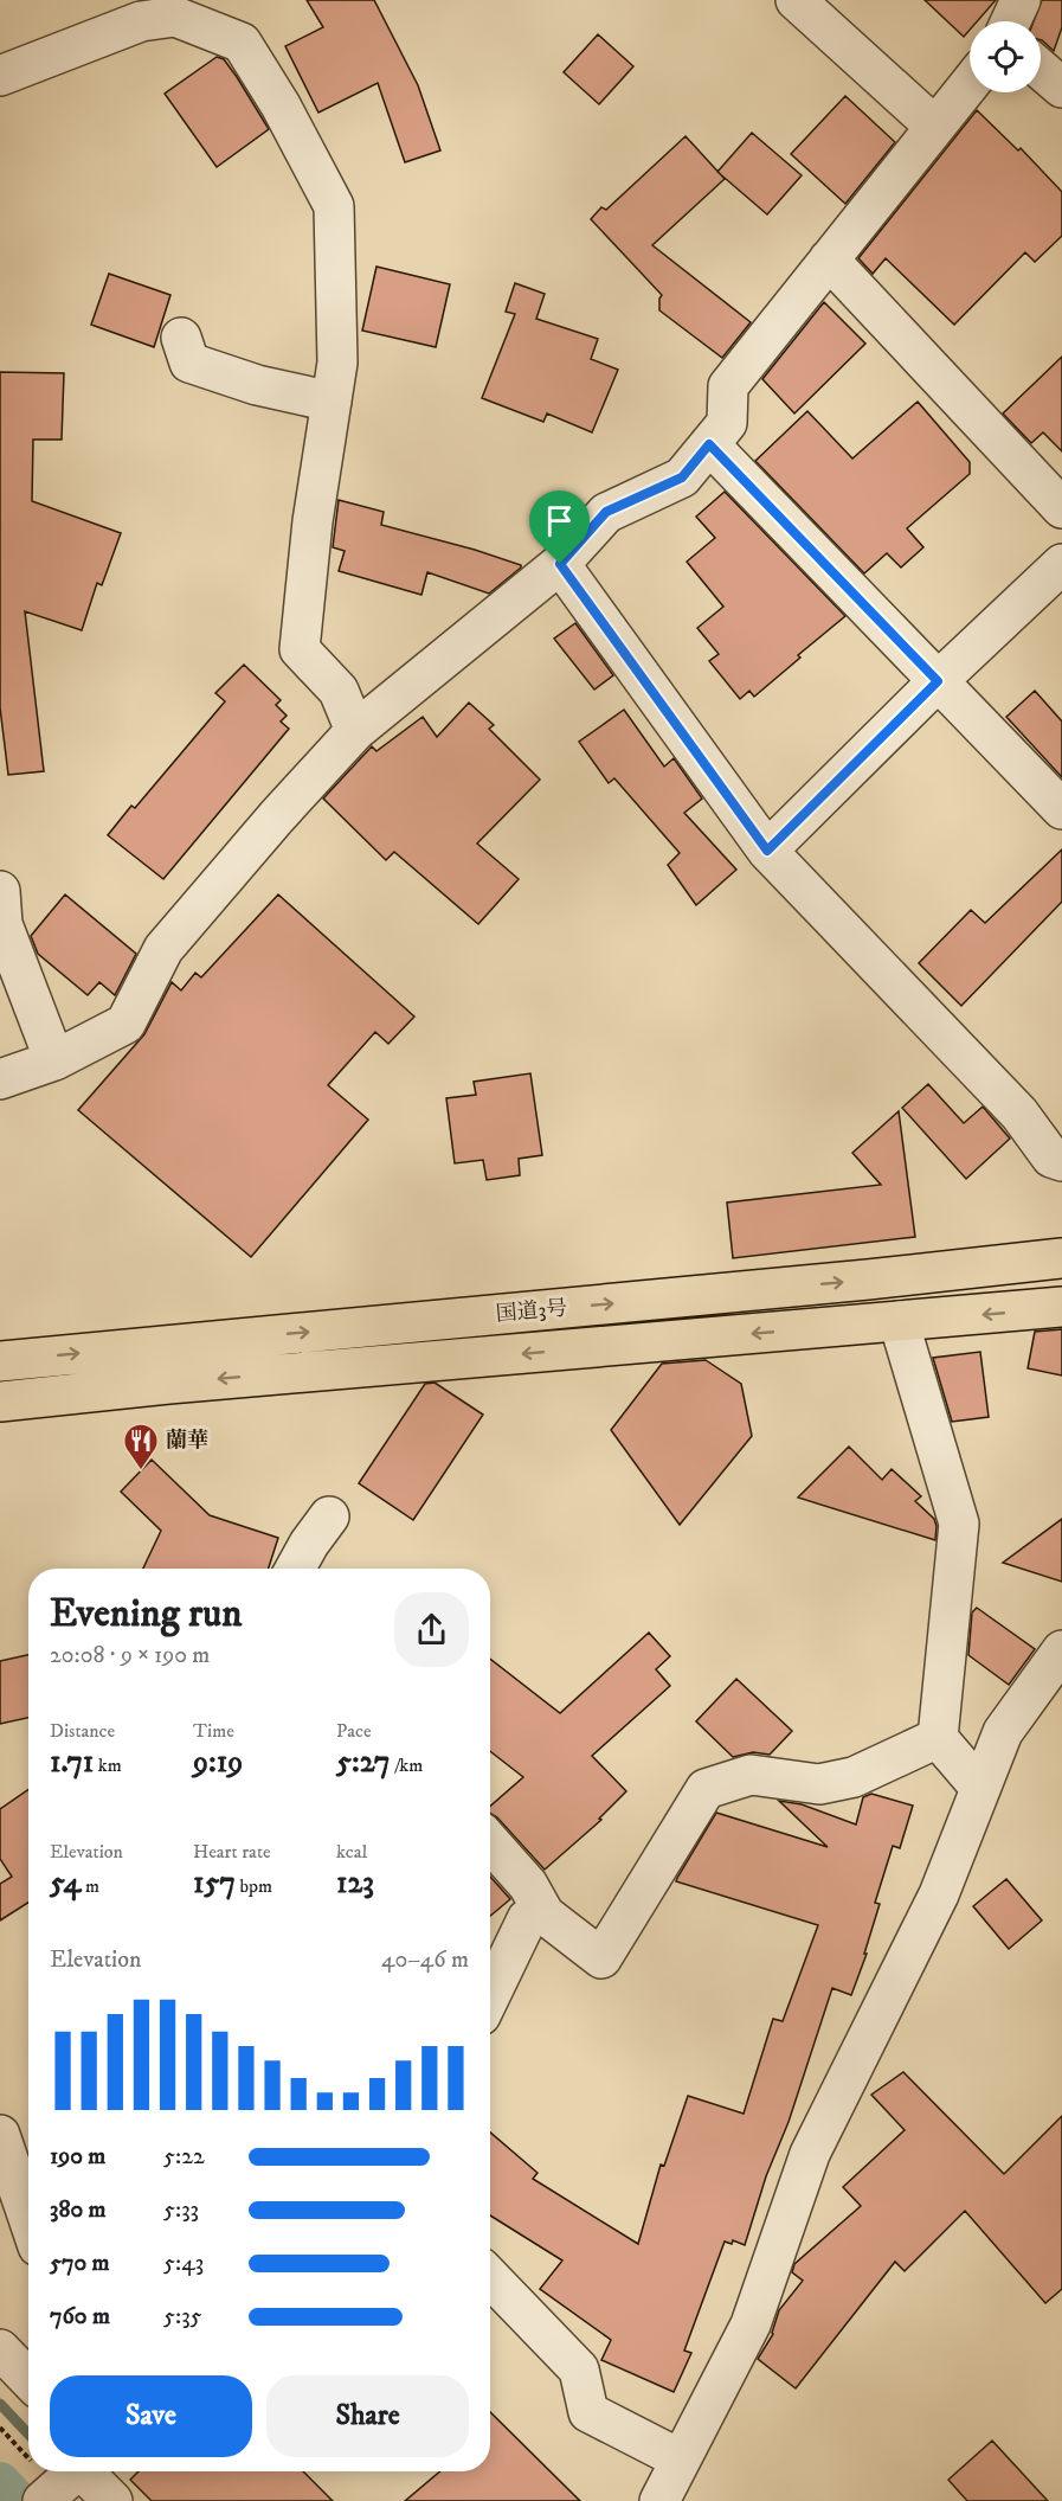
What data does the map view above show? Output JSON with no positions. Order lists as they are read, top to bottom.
{
  "streets": {
    "highway": ["国道3号"]
  },
  "places": {
    "restaurant": ["蘭華"]
  },
  "page": {
    "heading": ["Evening run", "20:08 · 9 × 190 m"],
    "stats": [
      ["Distance", "1.71 km"],
      ["Time", "9:19"],
      ["Pace", "5:27 /km"],
      ["Elevation", "54 m"],
      ["Heart rate", "157 bpm"],
      ["kcal", "123"]
    ],
    "chart": ["Elevation", "40–46 m"],
    "list": [
      {
        "name": "190 m",
        "note": "5:22"
      },
      {
        "name": "380 m",
        "note": "5:33"
      },
      {
        "name": "570 m",
        "note": "5:43"
      },
      {
        "name": "760 m",
        "note": "5:35"
      }
    ],
    "buttons": ["Save", "Share"]
  }
}
